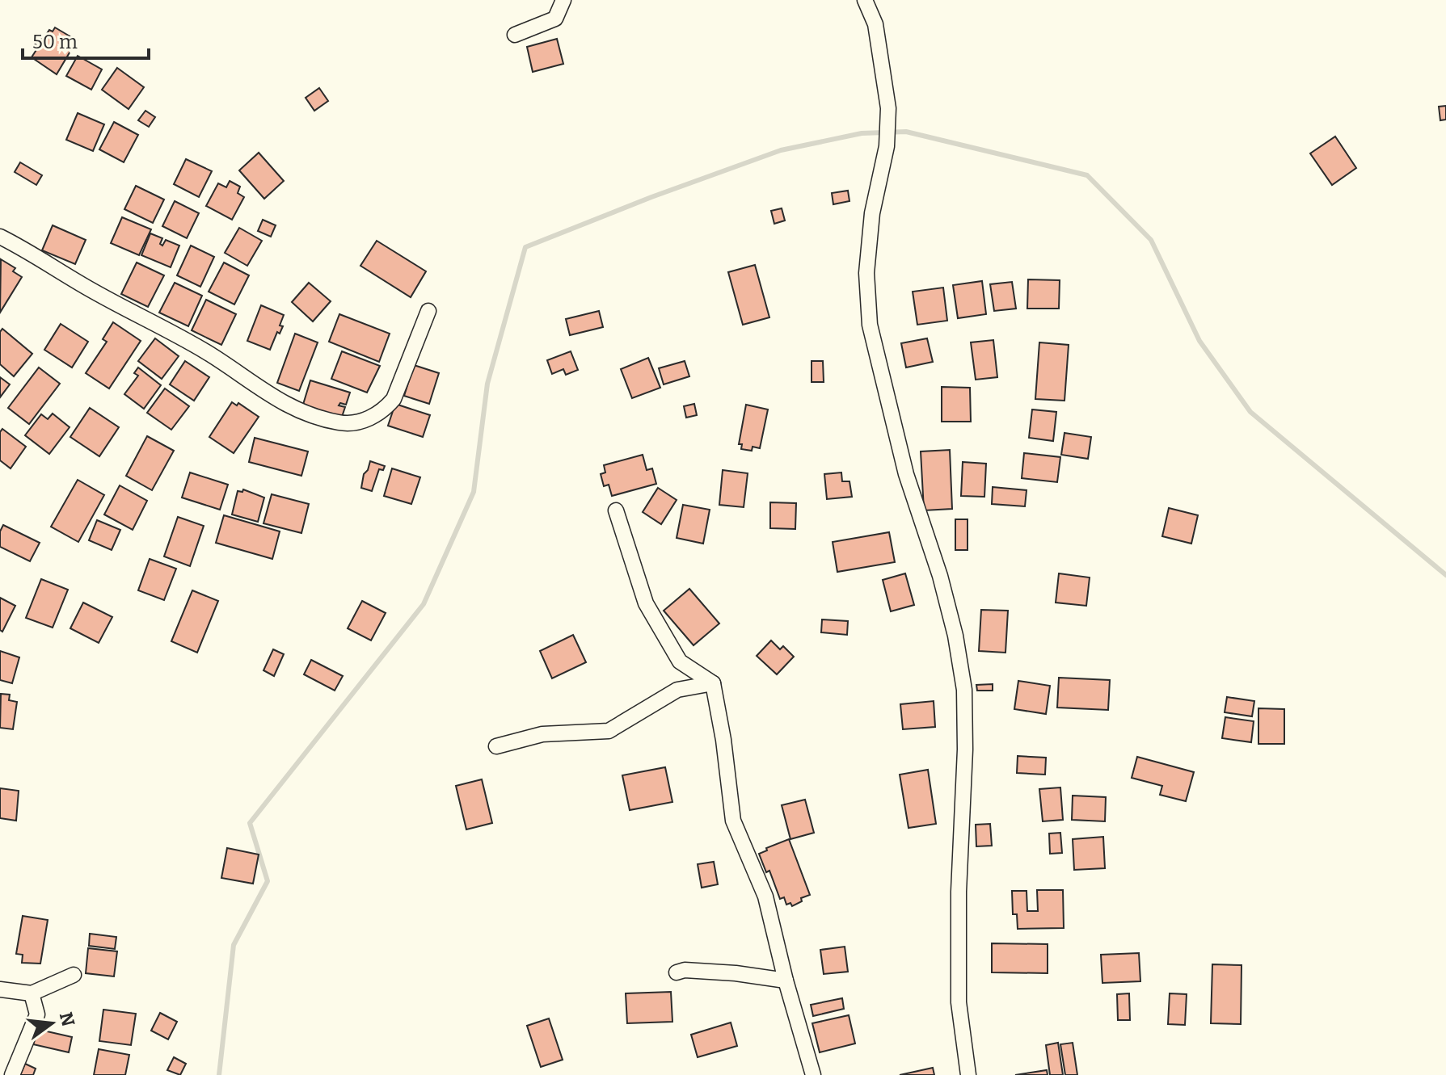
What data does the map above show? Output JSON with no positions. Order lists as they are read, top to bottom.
{
  "scale_bar": "50 m",
  "north": "right"
}
